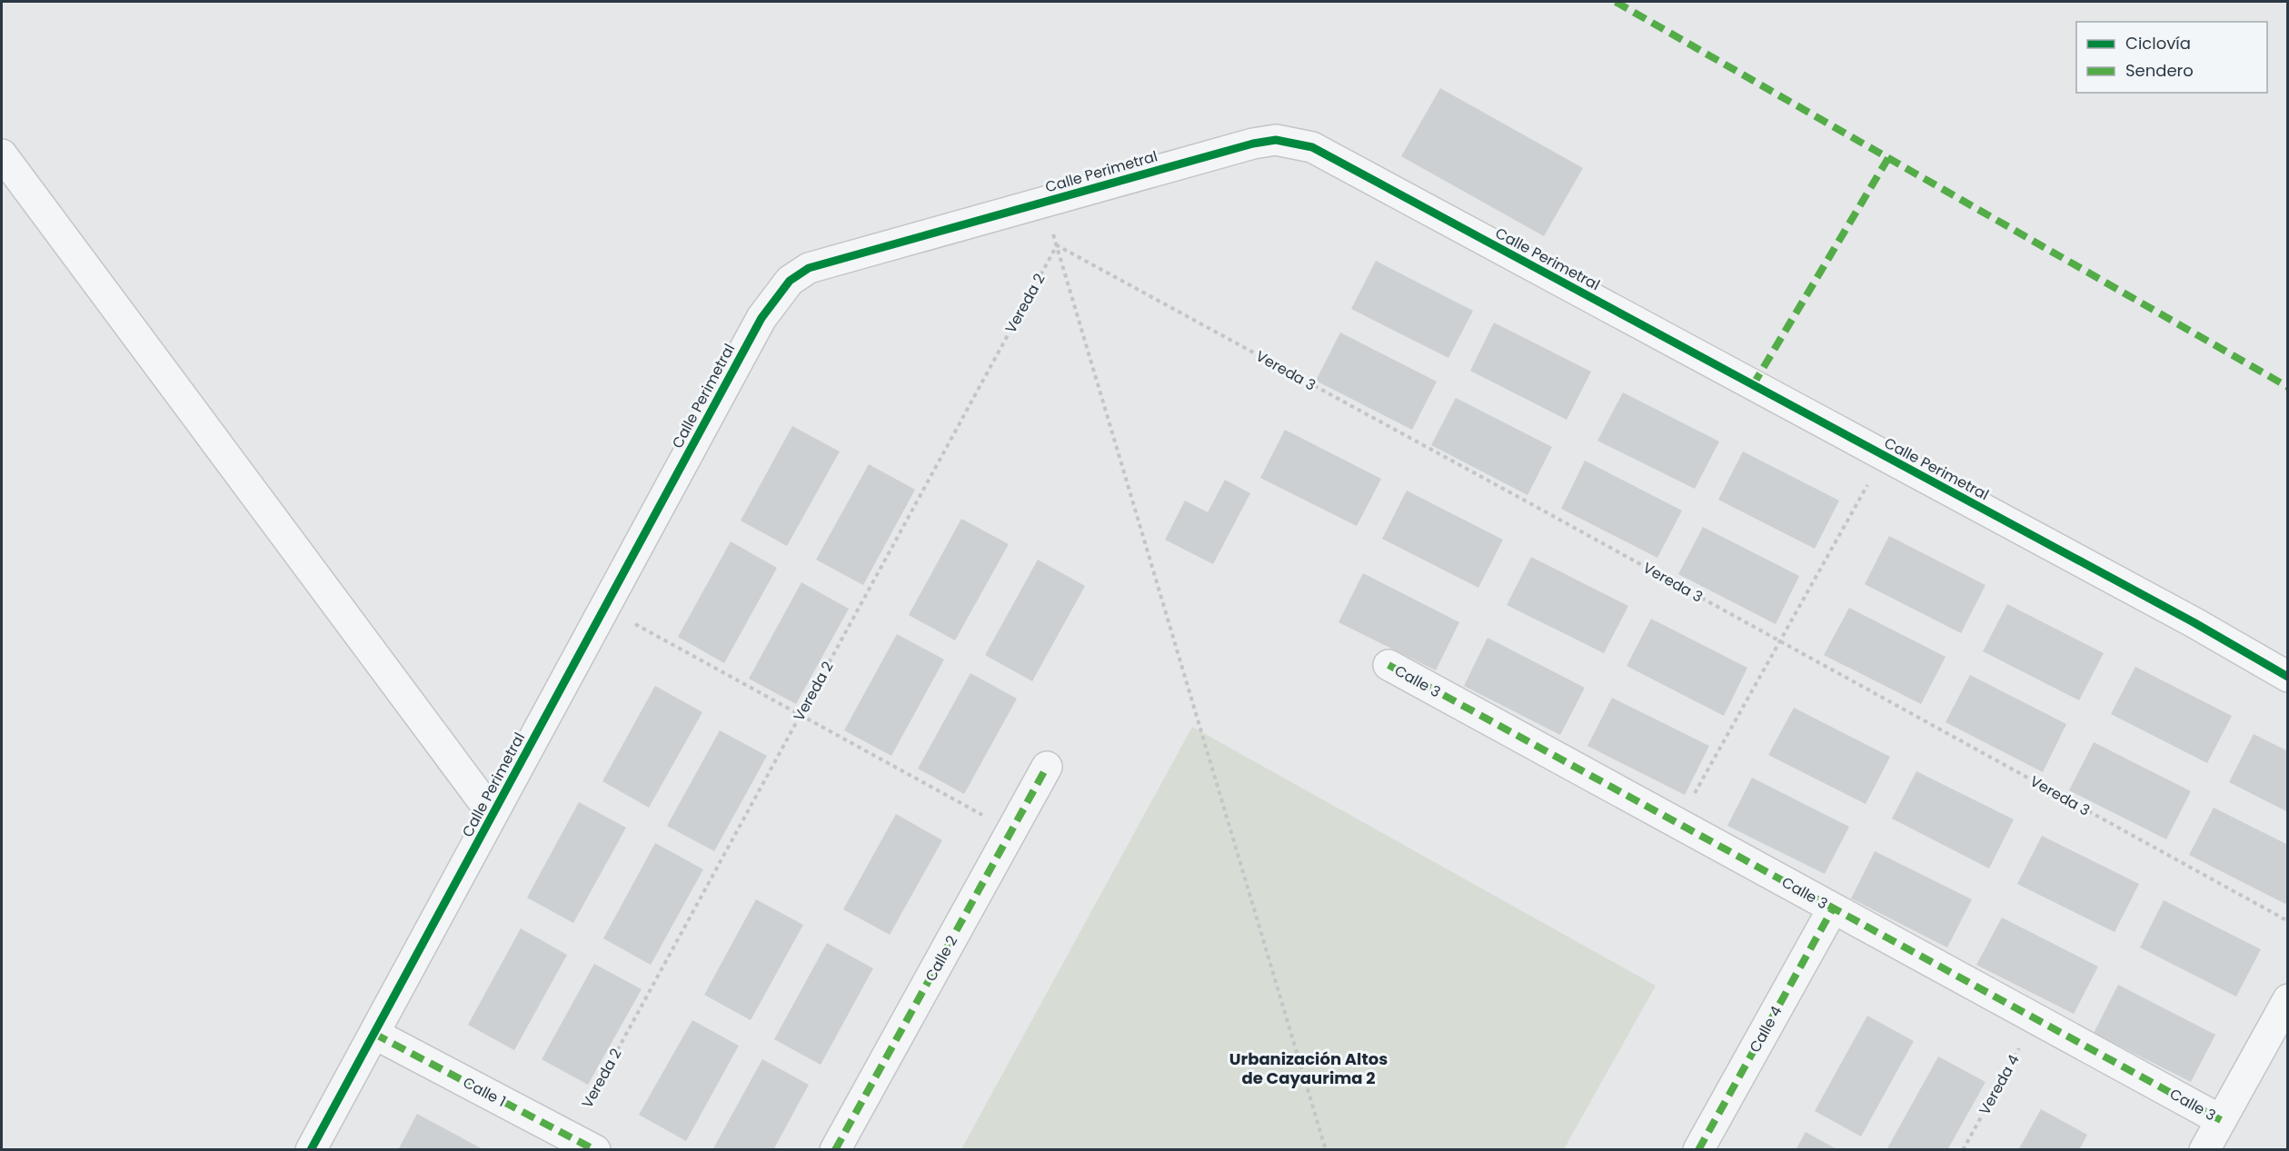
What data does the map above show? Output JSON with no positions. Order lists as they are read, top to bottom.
{
  "streets": {
    "street": [
      "Calle Perimetral",
      "Calle 3",
      "Calle 2",
      "Calle 4",
      "Calle 1"
    ],
    "path": ["Vereda 2", "Vereda 3", "Vereda 4"]
  },
  "crossings": [
    ["Calle Perimetral", "Calle 1"],
    ["Vereda 2", "Vereda 3"],
    ["Vereda 2", "Calle 1"],
    ["Calle 3", "Calle 4"],
    ["Calle 3", "Vereda 4"]
  ],
  "districts": ["Urbanización Altos de Cayaurima 2"],
  "legend": ["Ciclovía", "Sendero"]
}
